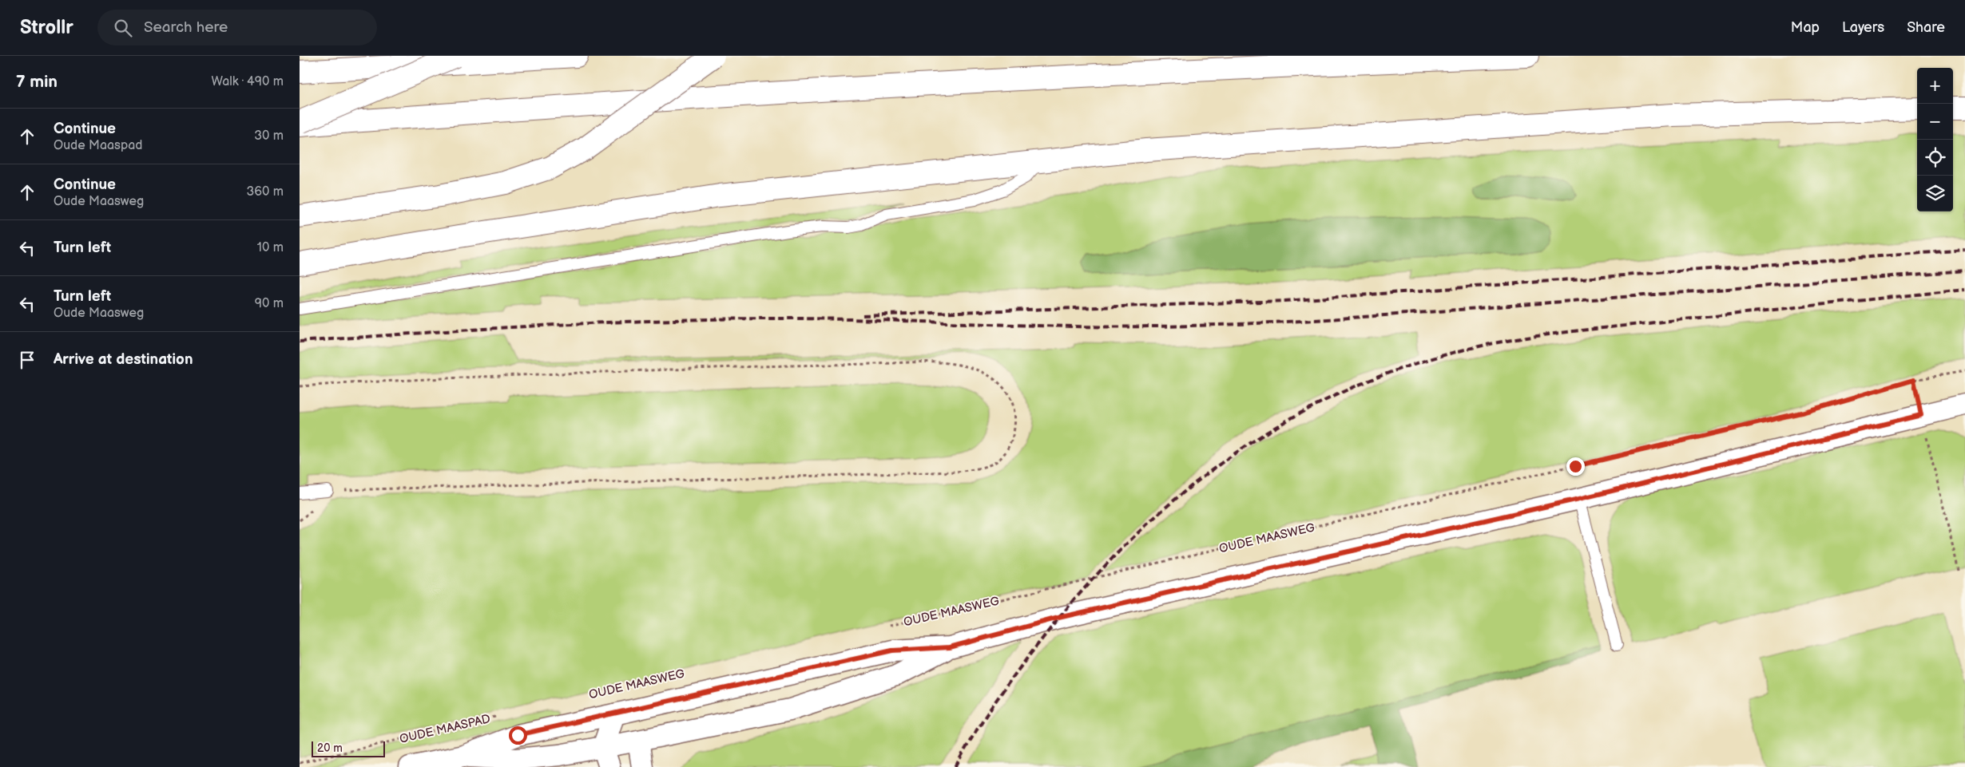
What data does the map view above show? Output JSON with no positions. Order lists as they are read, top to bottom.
{
  "streets": {
    "street": ["OUDE MAASWEG"],
    "path": ["OUDE MAASPAD"]
  },
  "scale_bar": "20 m",
  "page": {
    "header": "Strollr",
    "search": "Search here",
    "nav": ["Map", "Layers", "Share"],
    "heading": ["7 min", "Walk · 490 m"],
    "map_buttons": ["+", "−"],
    "list": [
      ["Continue", "Oude Maaspad", "30 m"],
      ["Continue", "Oude Maasweg", "360 m"],
      ["Turn left", "10 m"],
      ["Turn left", "Oude Maasweg", "90 m"],
      "Arrive at destination"
    ],
    "scale": "20 m"
  }
}
